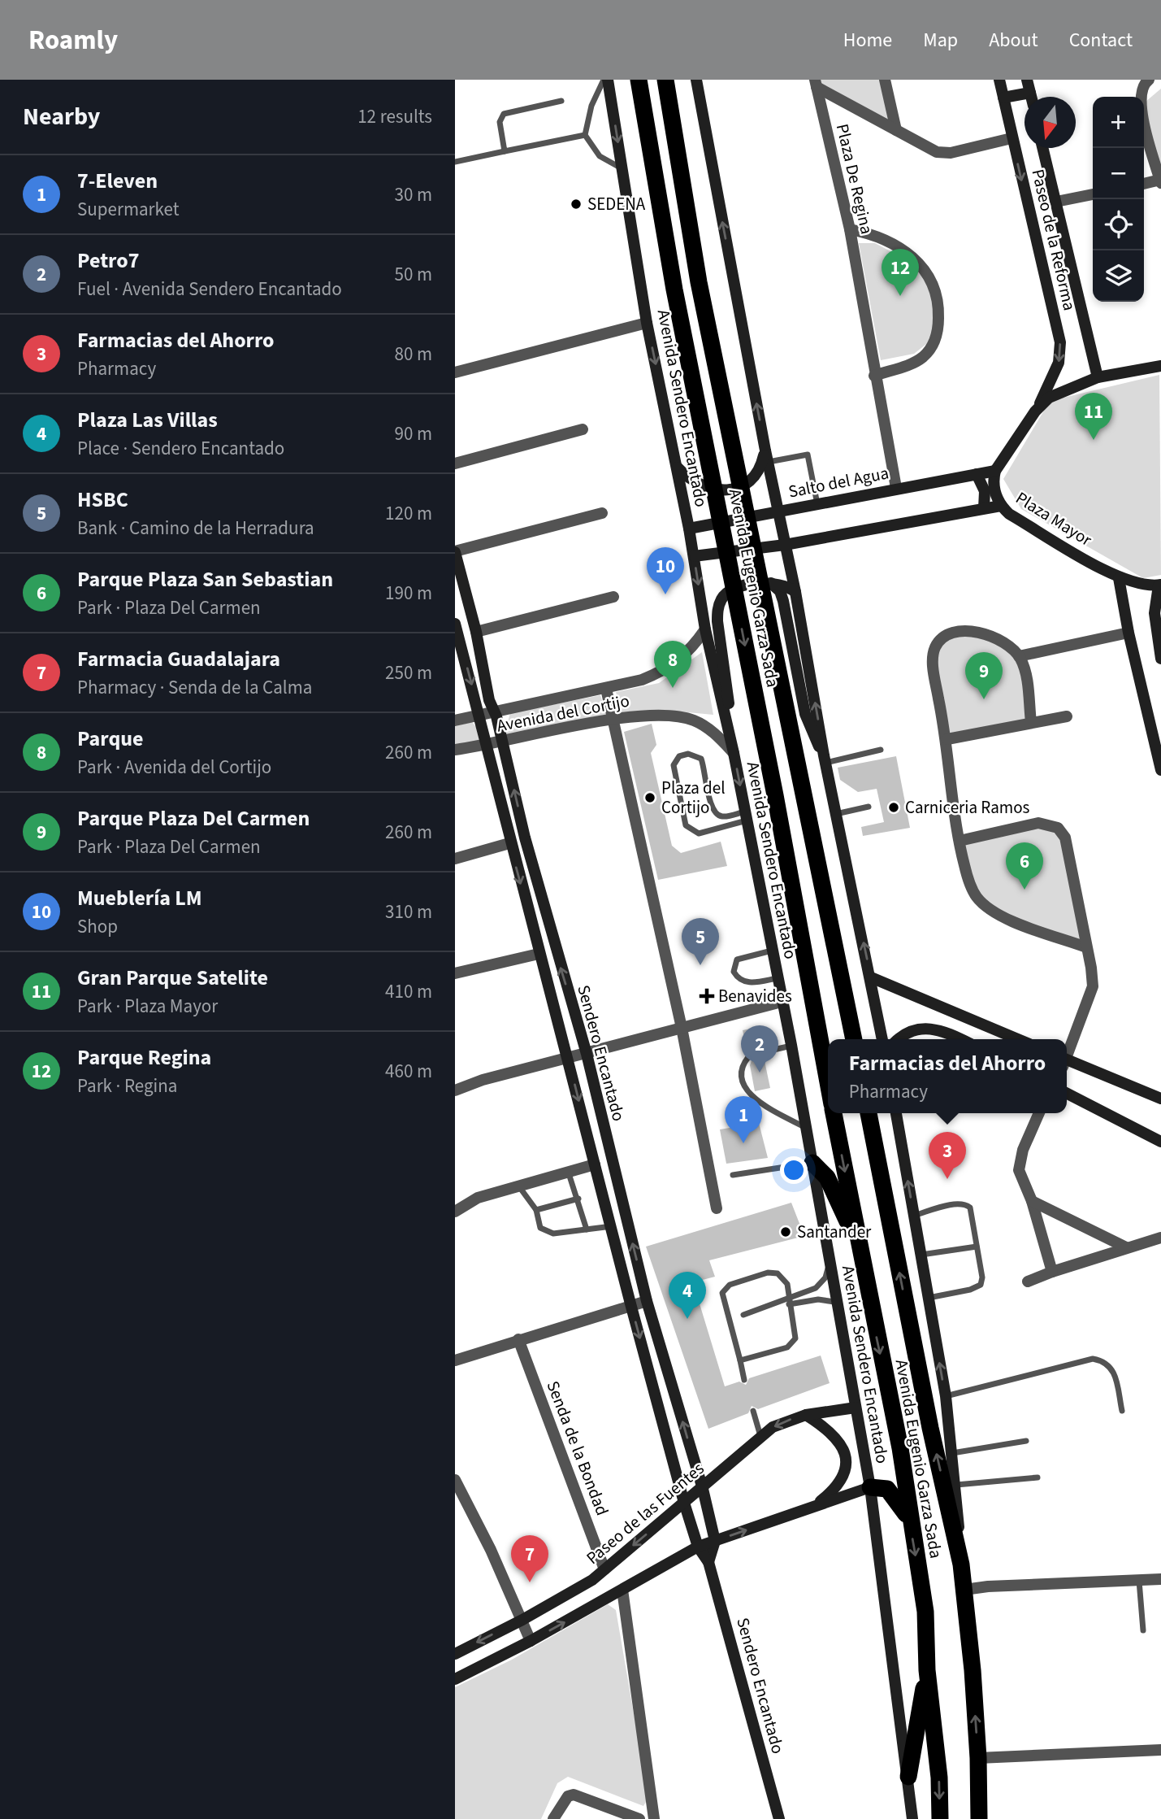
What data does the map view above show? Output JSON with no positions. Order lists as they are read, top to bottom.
{
  "streets": {
    "highway": ["Avenida Eugenio Garza Sada"],
    "street": [
      "Plaza De Regina",
      "Paseo de la Reforma",
      "Avenida Sendero Encantado",
      "Salto del Agua",
      "Plaza Mayor",
      "Avenida del Cortijo",
      "Sendero Encantado",
      "Senda de la Bondad",
      "Paseo de las Fuentes"
    ]
  },
  "crossings": [
    ["Plaza De Regina", "Salto del Agua"],
    ["Avenida Sendero Encantado", "Salto del Agua"],
    ["Avenida Sendero Encantado", "Avenida del Cortijo"],
    ["Avenida Sendero Encantado", "Paseo de las Fuentes"],
    ["Salto del Agua", "Plaza Mayor"],
    ["Avenida del Cortijo", "Sendero Encantado"],
    ["Sendero Encantado", "Paseo de las Fuentes"],
    ["Senda de la Bondad", "Paseo de las Fuentes"]
  ],
  "places": {
    "other": [
      "SEDENA",
      "Plaza del Cortijo",
      "Carniceria Ramos",
      "Santander"
    ],
    "health": ["Benavides"]
  },
  "north": "bottom",
  "page": {
    "header": "Roamly",
    "nav": [
      "Home",
      "Map",
      "About",
      "Contact"
    ],
    "heading": ["Nearby", "12 results"],
    "map_buttons": ["+", "−"],
    "list": [
      {
        "mark": "1",
        "name": "7-Eleven",
        "note": "Supermarket",
        "value": "30 m"
      },
      {
        "mark": "2",
        "name": "Petro7",
        "note": "Fuel · Avenida Sendero Encantado",
        "value": "50 m"
      },
      {
        "mark": "3",
        "name": "Farmacias del Ahorro",
        "note": "Pharmacy",
        "value": "80 m"
      },
      {
        "mark": "4",
        "name": "Plaza Las Villas",
        "note": "Place · Sendero Encantado",
        "value": "90 m"
      },
      {
        "mark": "5",
        "name": "HSBC",
        "note": "Bank · Camino de la Herradura",
        "value": "120 m"
      },
      {
        "mark": "6",
        "name": "Parque Plaza San Sebastian",
        "note": "Park · Plaza Del Carmen",
        "value": "190 m"
      },
      {
        "mark": "7",
        "name": "Farmacia Guadalajara",
        "note": "Pharmacy · Senda de la Calma",
        "value": "250 m"
      },
      {
        "mark": "8",
        "name": "Parque",
        "note": "Park · Avenida del Cortijo",
        "value": "260 m"
      },
      {
        "mark": "9",
        "name": "Parque Plaza Del Carmen",
        "note": "Park · Plaza Del Carmen",
        "value": "260 m"
      },
      {
        "mark": "10",
        "name": "Mueblería LM",
        "note": "Shop",
        "value": "310 m"
      },
      {
        "mark": "11",
        "name": "Gran Parque Satelite",
        "note": "Park · Plaza Mayor",
        "value": "410 m"
      },
      {
        "mark": "12",
        "name": "Parque Regina",
        "note": "Park · Regina",
        "value": "460 m"
      }
    ],
    "pins": [
      "12",
      "11",
      "10",
      "8",
      "9",
      "6",
      "5",
      "2",
      "1",
      "3",
      "4",
      "7"
    ],
    "popup": ["Farmacias del Ahorro", "Pharmacy"]
  }
}
